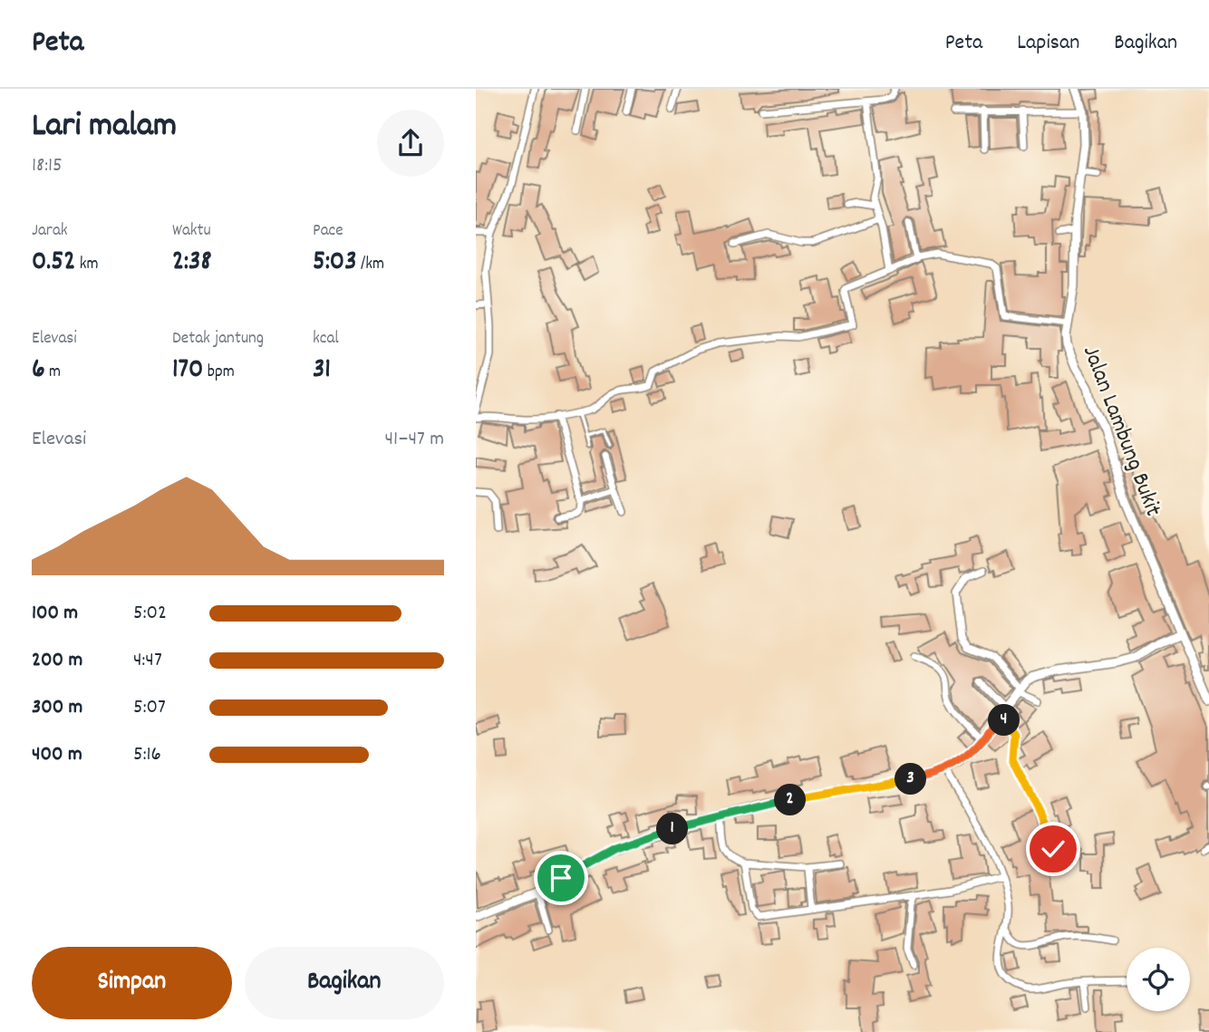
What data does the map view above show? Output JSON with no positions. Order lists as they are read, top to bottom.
{
  "streets": {
    "street": ["Jalan Lambung Bukit"]
  },
  "page": {
    "header": "Peta",
    "nav": ["Peta", "Lapisan", "Bagikan"],
    "heading": ["Lari malam", "18:15"],
    "stats": [
      ["Jarak", "0.52 km"],
      ["Waktu", "2:38"],
      ["Pace", "5:03 /km"],
      ["Elevasi", "6 m"],
      ["Detak jantung", "170 bpm"],
      ["kcal", "31"]
    ],
    "chart": ["Elevasi", "41–47 m"],
    "list": [
      {
        "name": "100 m",
        "note": "5:02"
      },
      {
        "name": "200 m",
        "note": "4:47"
      },
      {
        "name": "300 m",
        "note": "5:07"
      },
      {
        "name": "400 m",
        "note": "5:16"
      }
    ],
    "pins": [
      "4",
      "3",
      "2",
      "1"
    ],
    "buttons": ["Simpan", "Bagikan"]
  }
}
